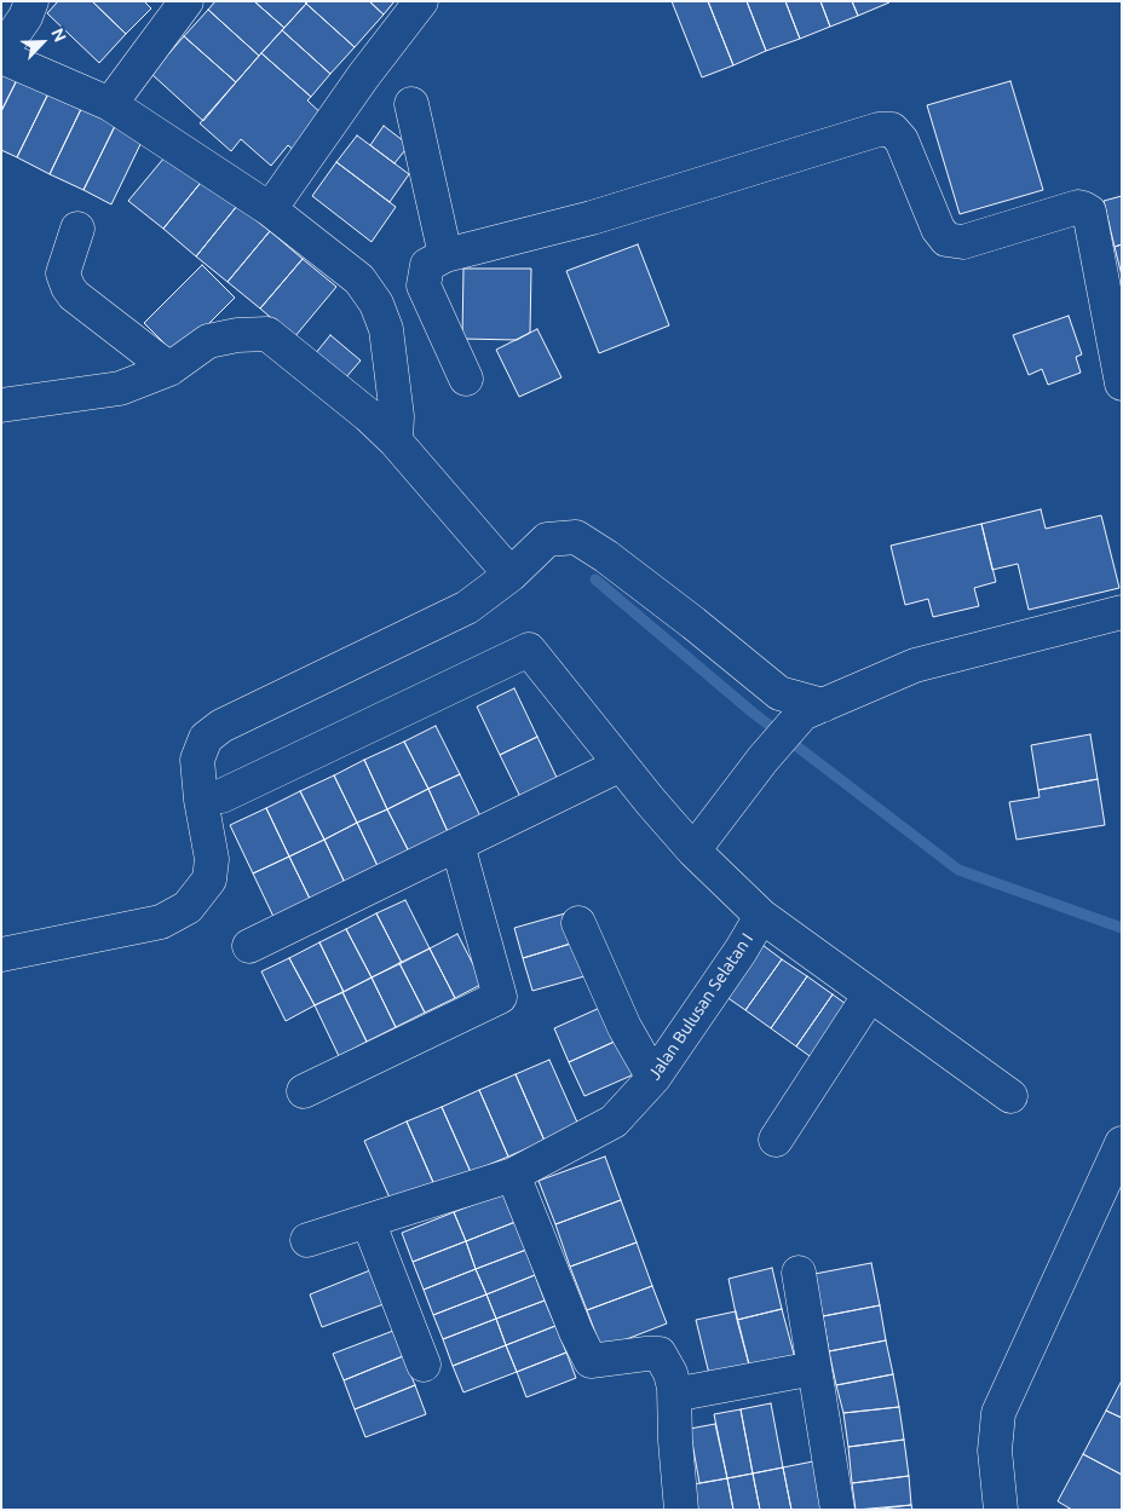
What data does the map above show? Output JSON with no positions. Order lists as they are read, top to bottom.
{
  "streets": {
    "street": ["Jalan Bulusan Selatan I"]
  },
  "north": "top right"
}
